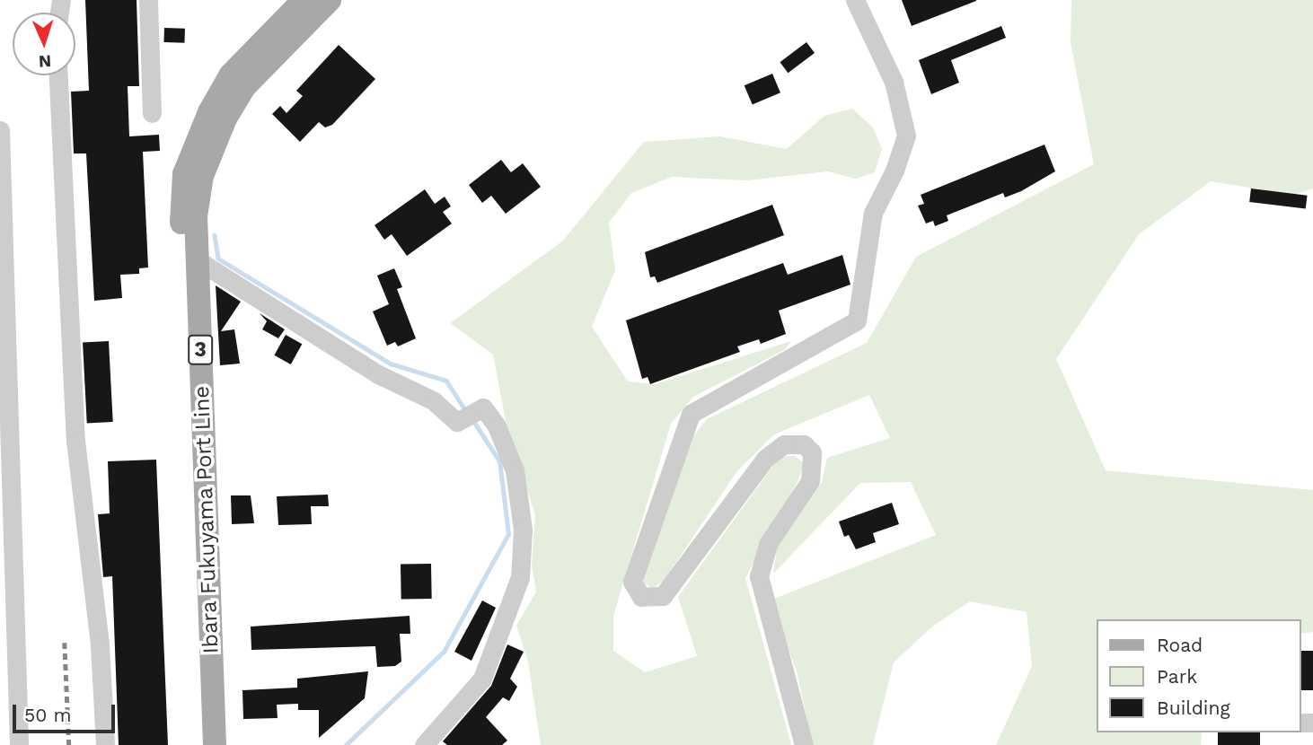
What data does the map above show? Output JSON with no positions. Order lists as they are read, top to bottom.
{
  "streets": {
    "main road": ["3", "Ibara Fukuyama Port Line"]
  },
  "legend": ["Road", "Park", "Building"],
  "scale_bar": "50 m",
  "north": "bottom"
}
